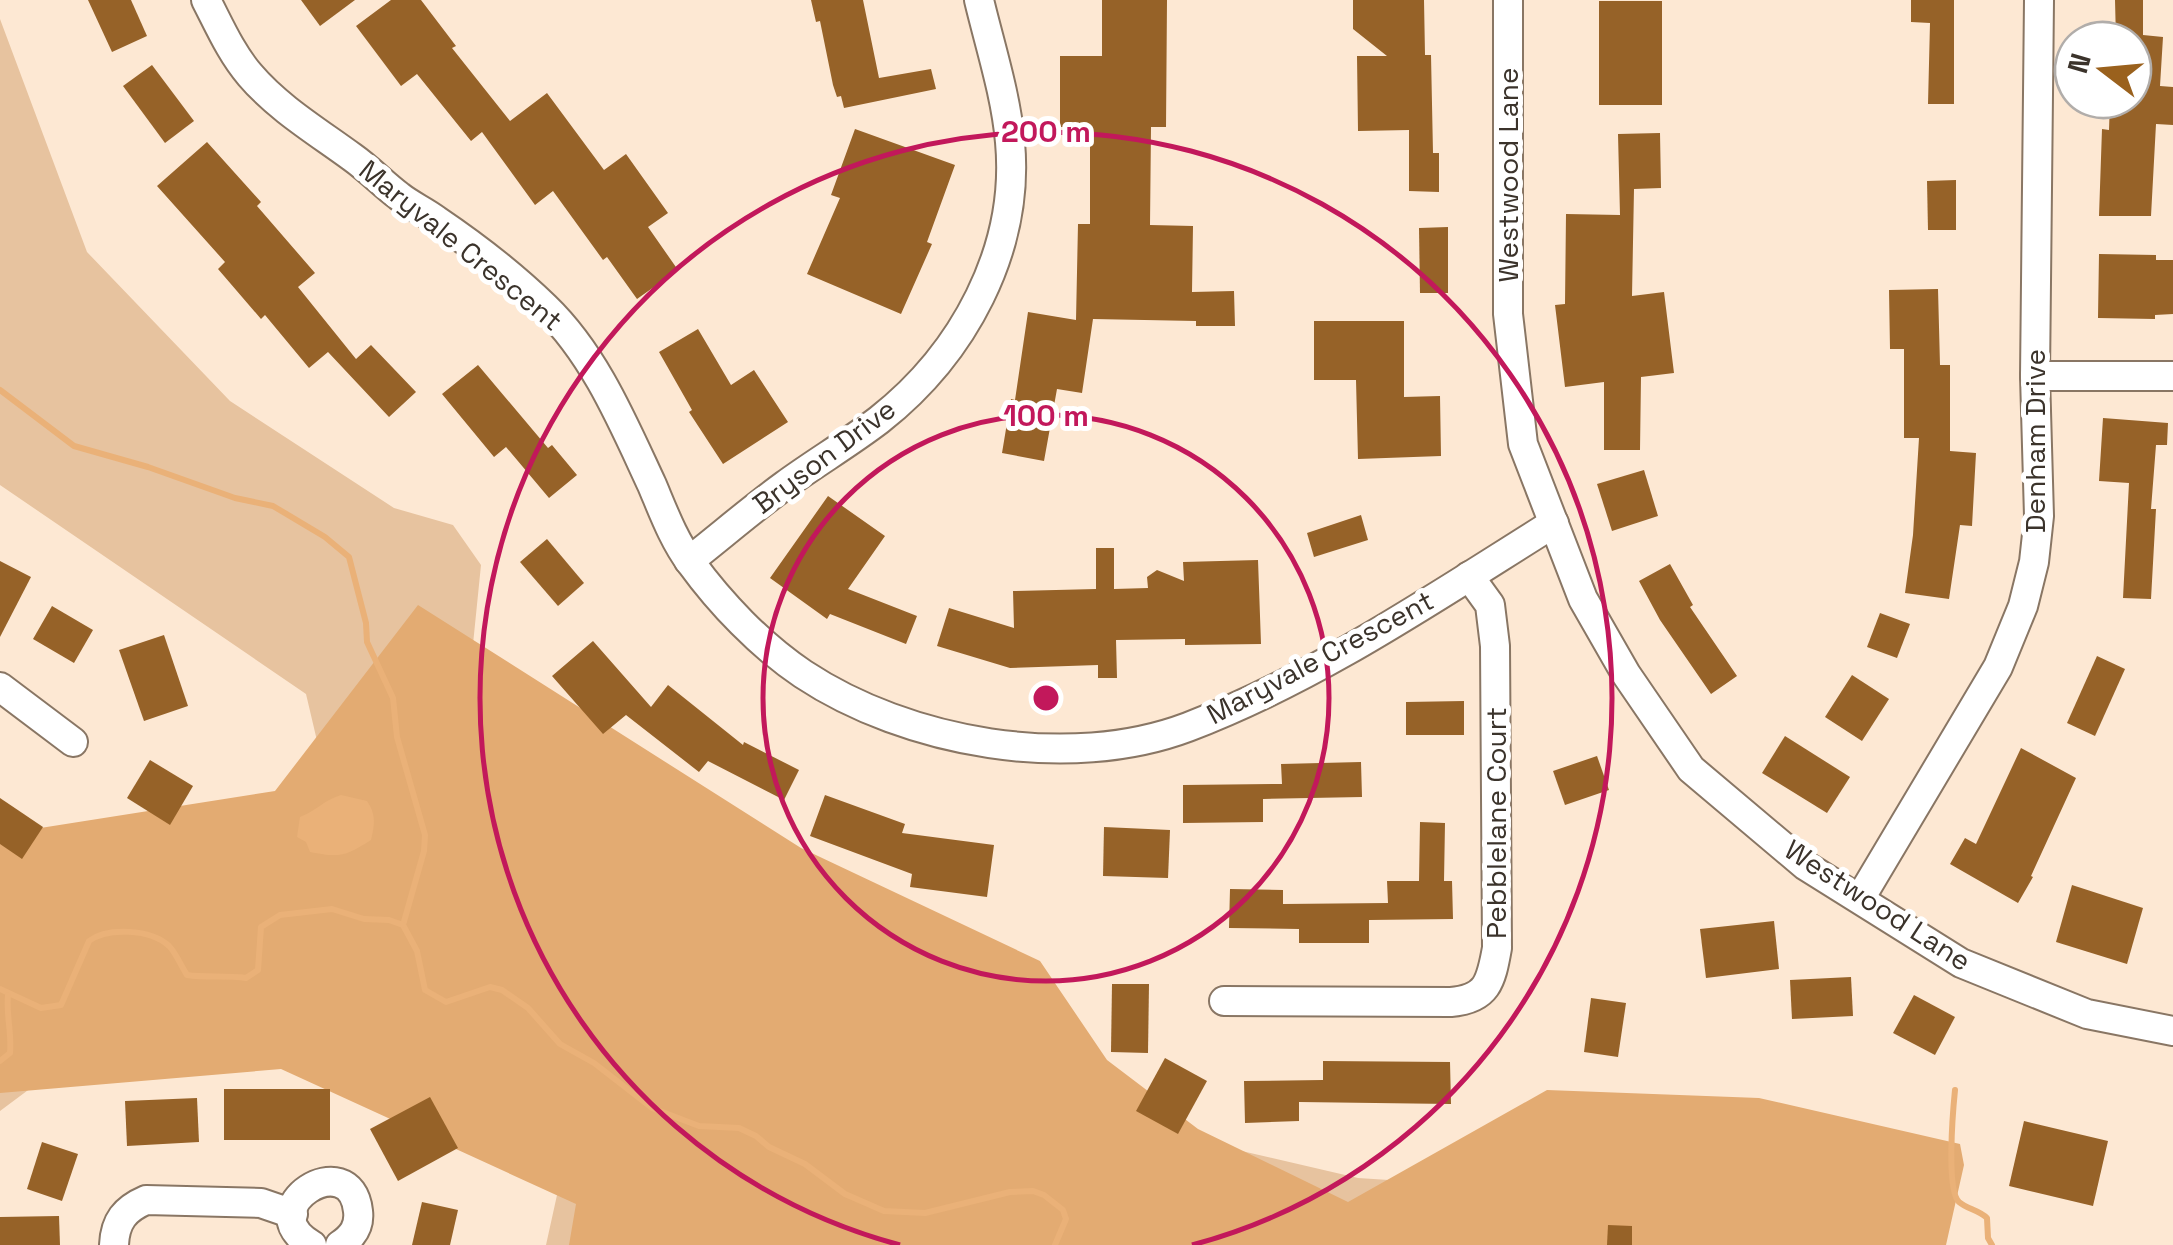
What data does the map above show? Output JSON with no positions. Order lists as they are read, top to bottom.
{
  "streets": {
    "street": [
      "Westwood Lane",
      "Maryvale Crescent",
      "Denham Drive",
      "Bryson Drive",
      "Pebblelane Court"
    ]
  },
  "crossings": [
    ["Westwood Lane", "Maryvale Crescent"],
    ["Westwood Lane", "Denham Drive"],
    ["Maryvale Crescent", "Bryson Drive"],
    ["Maryvale Crescent", "Pebblelane Court"]
  ],
  "north": "left",
  "rings": ["200 m", "100 m"]
}
